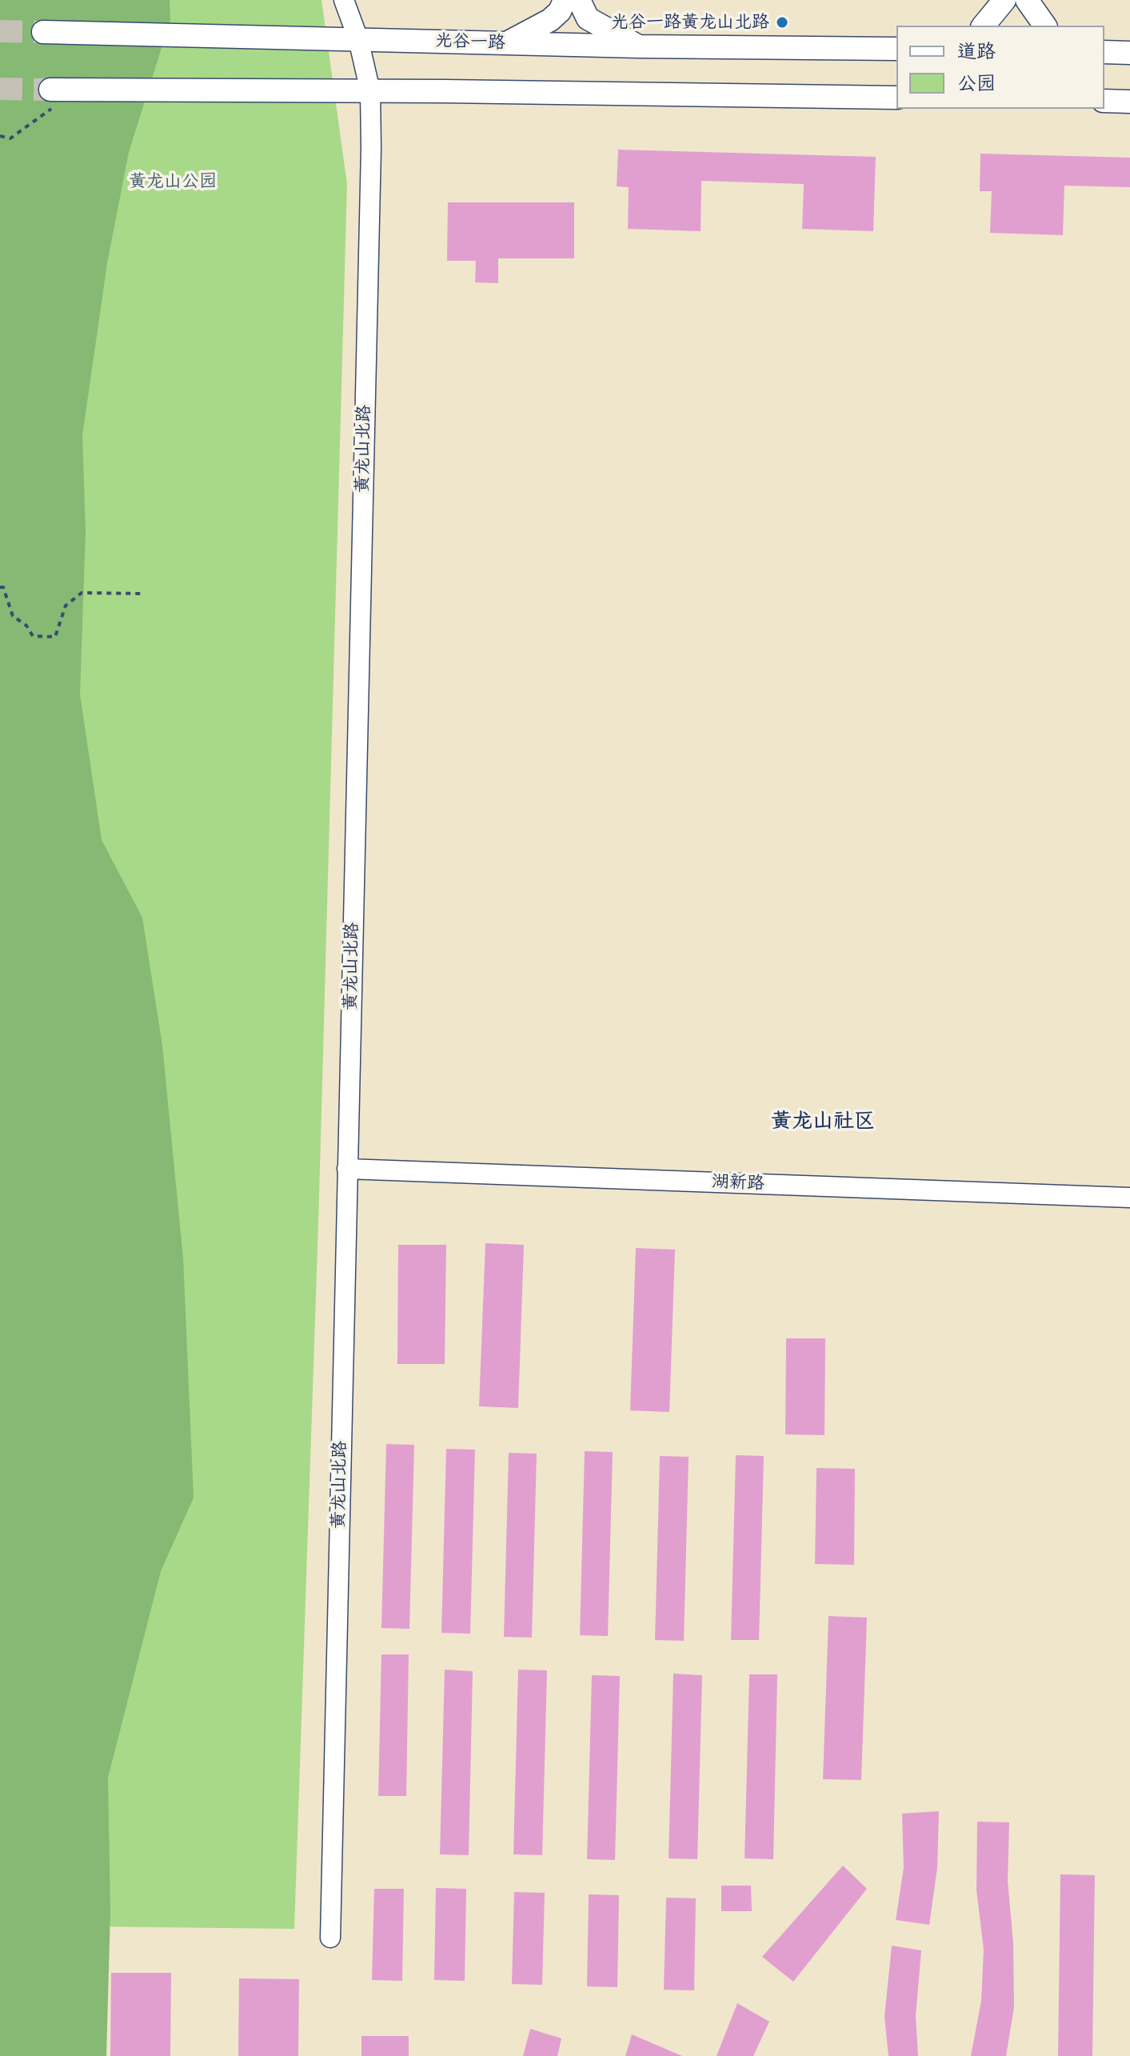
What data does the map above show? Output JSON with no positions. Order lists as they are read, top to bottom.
{
  "streets": {
    "main road": ["光谷一路"],
    "street": ["黄龙山北路", "湖新路"]
  },
  "crossings": [
    ["光谷一路", "黄龙山北路"],
    ["黄龙山北路", "湖新路"]
  ],
  "districts": ["黄龙山社区"],
  "parks": ["黄龙山公园"],
  "places": ["光谷一路黄龙山北路"],
  "legend": ["道路", "公园"]
}
